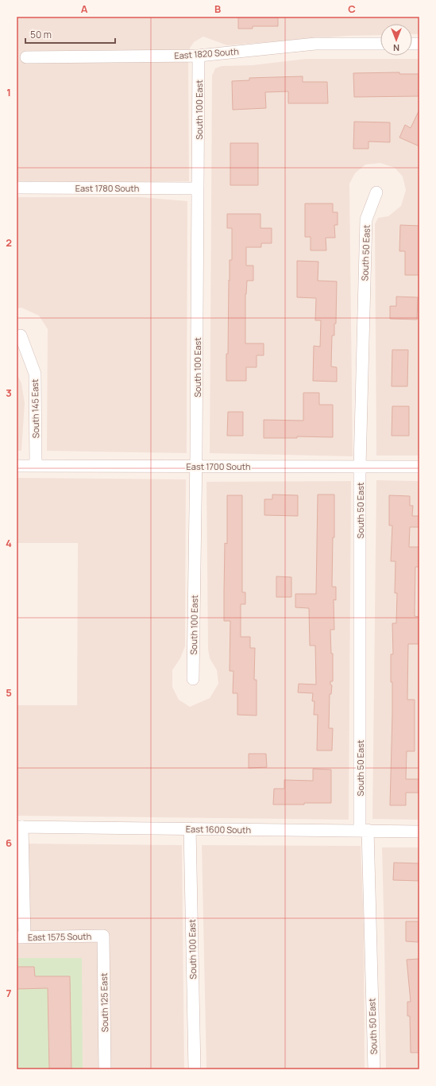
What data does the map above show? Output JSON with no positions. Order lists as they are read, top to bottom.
{
  "streets": {
    "street": [
      "East 1820 South",
      "South 100 East",
      "East 1780 South",
      "South 50 East",
      "South 145 East",
      "East 1700 South",
      "East 1600 South",
      "East 1575 South",
      "South 125 East"
    ]
  },
  "crossings": [
    ["East 1820 South", "South 100 East"],
    ["South 100 East", "East 1780 South"],
    ["South 100 East", "East 1700 South"],
    ["South 100 East", "East 1600 South"],
    ["South 50 East", "East 1700 South"],
    ["South 50 East", "East 1600 South"],
    ["South 145 East", "East 1700 South"],
    ["East 1575 South", "South 125 East"]
  ],
  "scale_bar": "50 m",
  "north": "bottom",
  "grid": {
    "columns": ["A", "B", "C"],
    "rows": [
      "1",
      "2",
      "3",
      "4",
      "5",
      "6",
      "7"
    ]
  }
}
